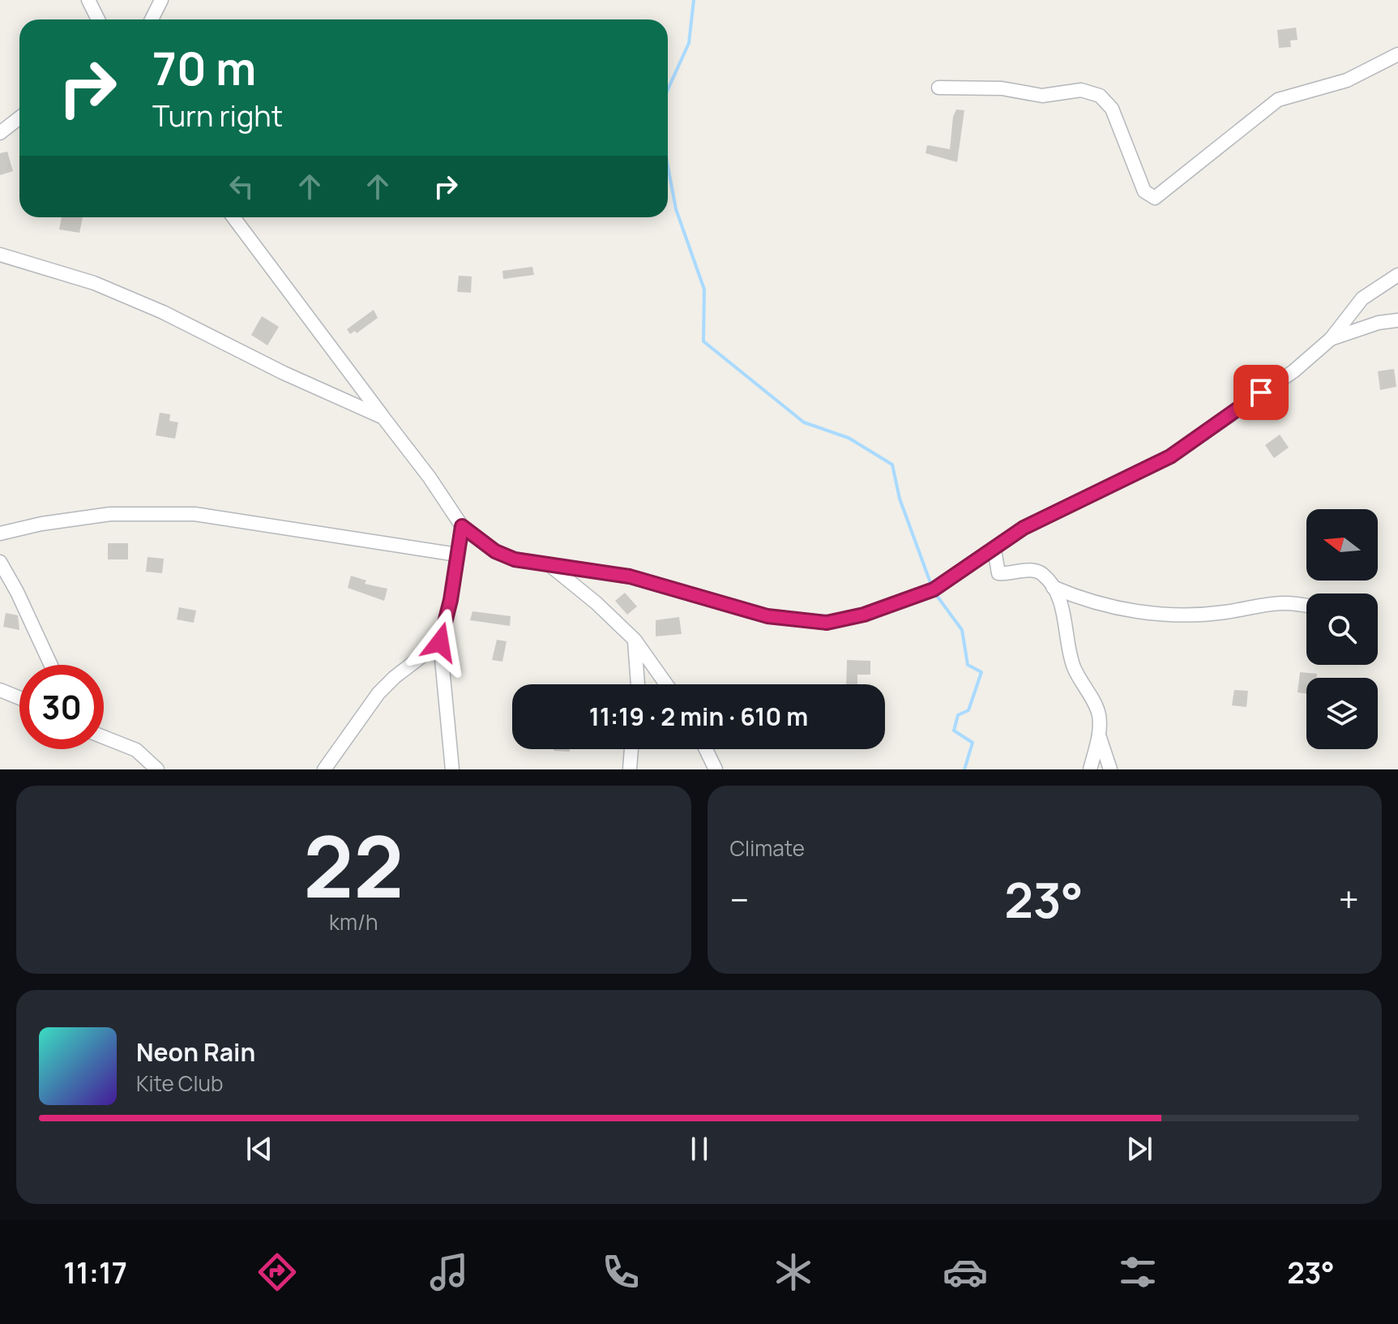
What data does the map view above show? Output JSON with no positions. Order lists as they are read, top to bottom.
{
  "north": "left",
  "page": {
    "turn": ["70 m", "Turn right"],
    "limit": "30",
    "trip": "11:19 · 2 min · 610 m",
    "tile": [
      ["22", "km/h"],
      "Climate"
    ],
    "heat": ["−", "23°", "+"],
    "song": ["Neon Rain", "Kite Club"],
    "tabs": ["11:17", "23°"]
  }
}
